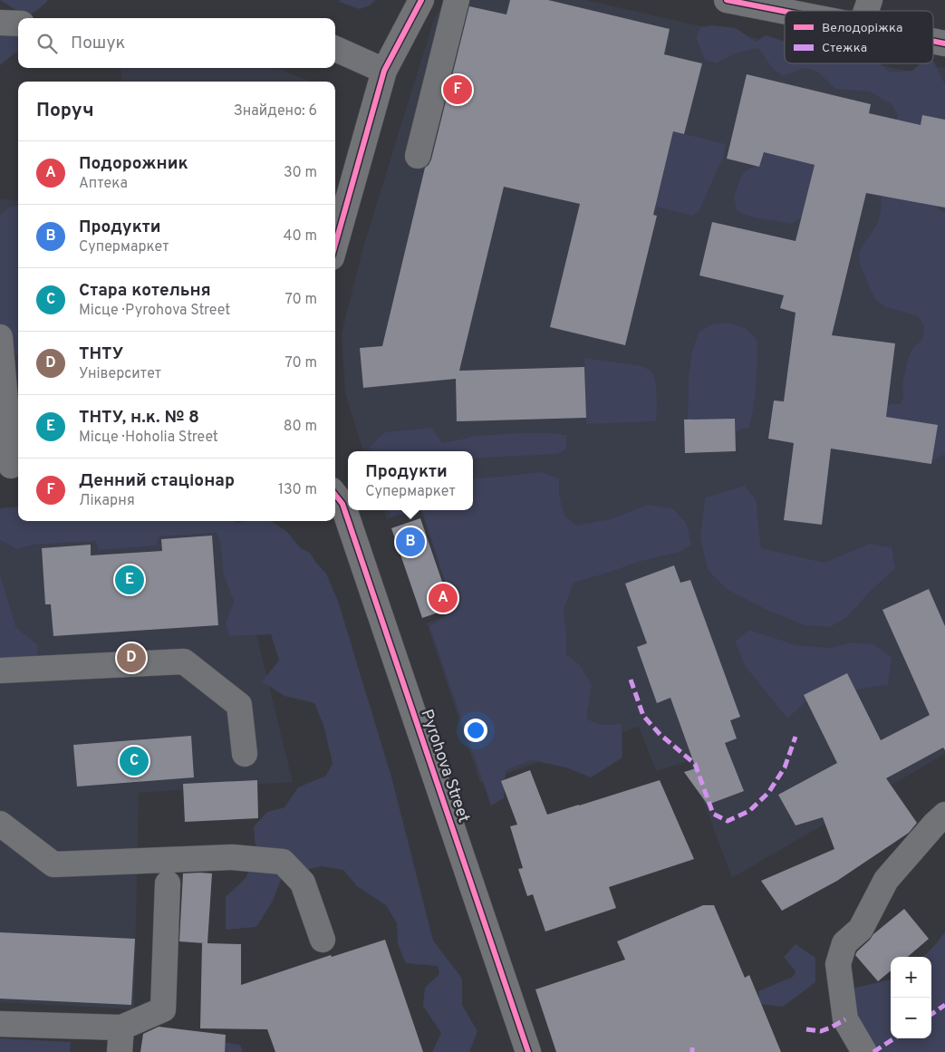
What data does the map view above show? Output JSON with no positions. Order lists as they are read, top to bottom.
{
  "streets": {
    "street": ["Pyrohova Street"]
  },
  "legend": ["Велодоріжка", "Стежка"],
  "page": {
    "search": "Пошук",
    "pins": [
      "F",
      "B",
      "E",
      "A",
      "D",
      "C"
    ],
    "heading": ["Поруч", "Знайдено: 6"],
    "list": [
      {
        "mark": "A",
        "name": "Подорожник",
        "note": "Аптека",
        "value": "30 m"
      },
      {
        "mark": "B",
        "name": "Продукти",
        "note": "Супермаркет",
        "value": "40 m"
      },
      {
        "mark": "C",
        "name": "Стара котельня",
        "note": "Місце · Pyrohova Street",
        "value": "70 m"
      },
      {
        "mark": "D",
        "name": "ТНТУ",
        "note": "Університет",
        "value": "70 m"
      },
      {
        "mark": "E",
        "name": "ТНТУ, н.к. № 8",
        "note": "Місце · Hoholia Street",
        "value": "80 m"
      },
      {
        "mark": "F",
        "name": "Денний стаціонар",
        "note": "Лікарня",
        "value": "130 m"
      }
    ],
    "popup": ["Продукти", "Супермаркет"],
    "map_buttons": ["+", "−"]
  }
}
